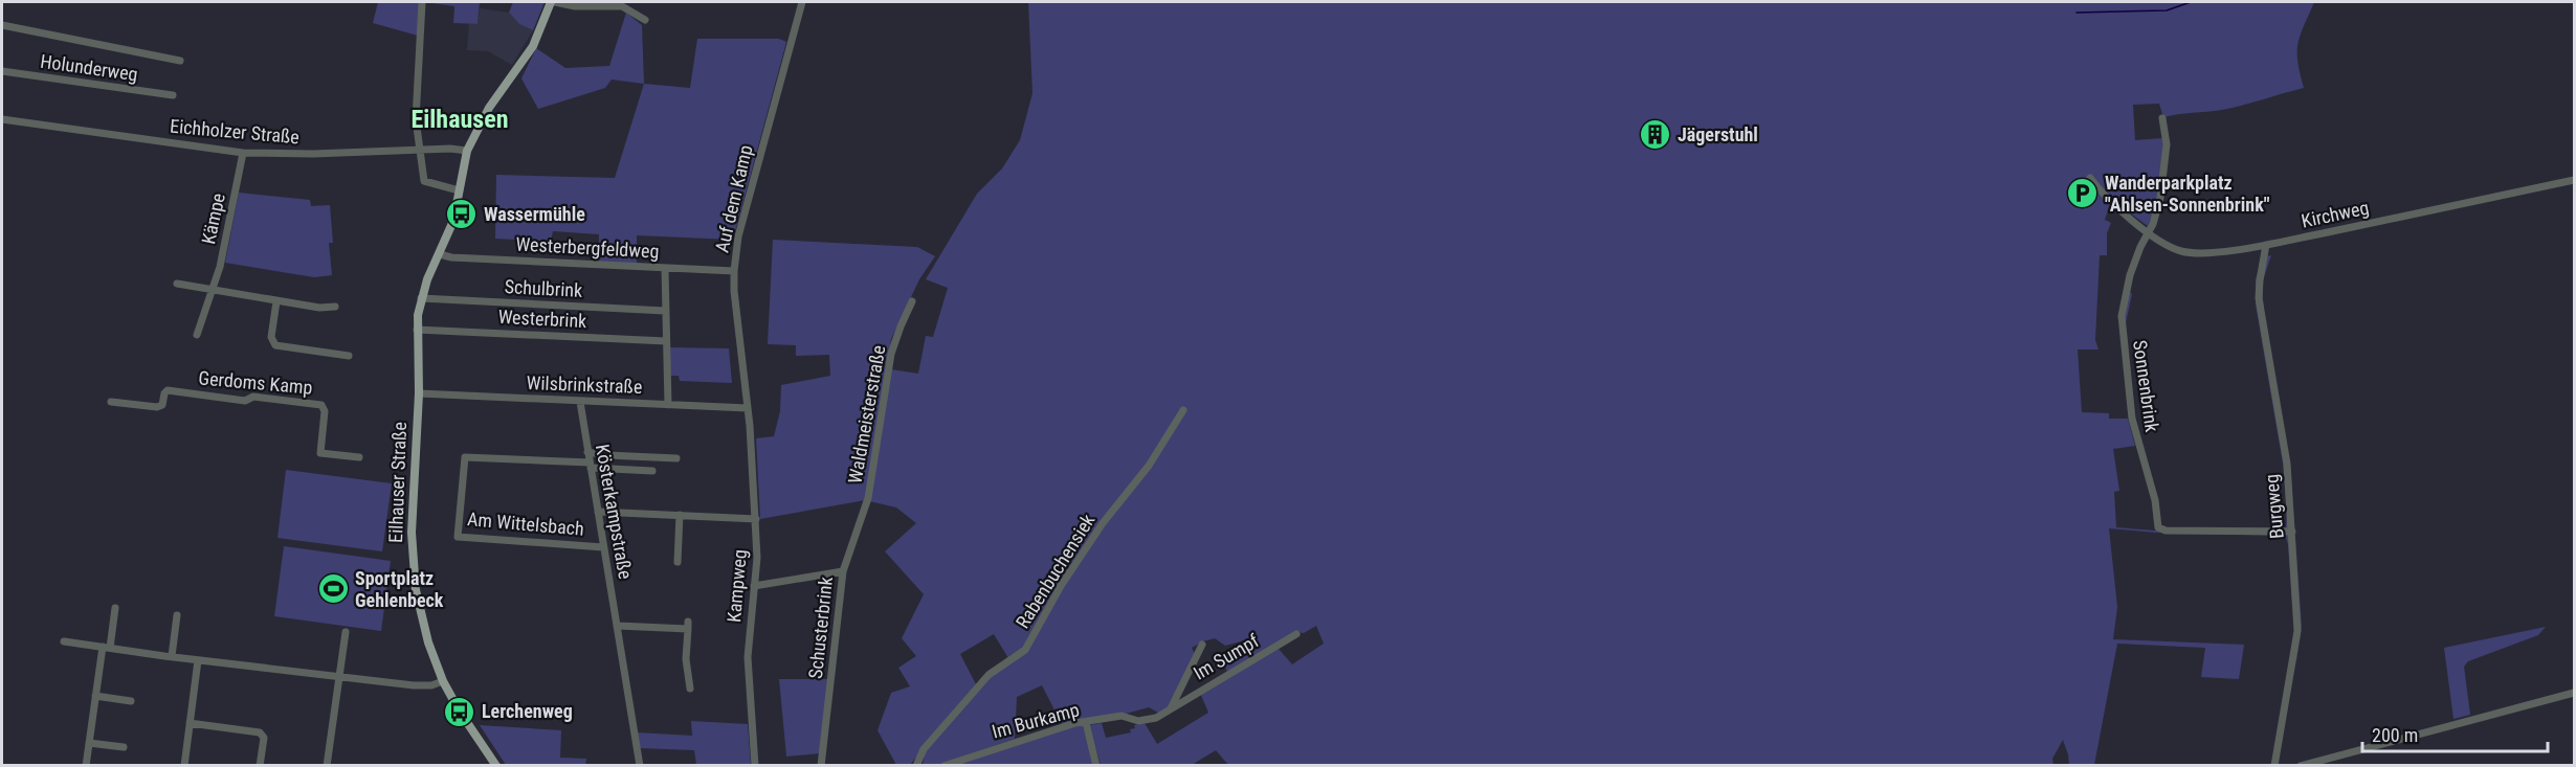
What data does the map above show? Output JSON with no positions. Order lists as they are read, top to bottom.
{
  "streets": {
    "main road": ["Eilhauser Straße"],
    "street": [
      "Holunderweg",
      "Eichholzer Straße",
      "Auf dem Kamp",
      "Kirchweg",
      "Kämpe",
      "Westerbergfeldweg",
      "Schulbrink",
      "Westerbrink",
      "Gerdoms Kamp",
      "Wilsbrinkstraße",
      "Sonnenbrink",
      "Waldmeisterstraße",
      "Burgweg",
      "Kösterkampstraße",
      "Am Wittelsbach",
      "Rabenbuchensiek",
      "Kampweg",
      "Schusterbrink",
      "Im Sumpf",
      "Im Burkamp"
    ]
  },
  "crossings": [
    ["Eichholzer Straße", "Kämpe"],
    ["Eichholzer Straße", "Eilhauser Straße"],
    ["Auf dem Kamp", "Westerbergfeldweg"],
    ["Auf dem Kamp", "Wilsbrinkstraße"],
    ["Auf dem Kamp", "Kampweg"],
    ["Kirchweg", "Sonnenbrink"],
    ["Kirchweg", "Burgweg"],
    ["Westerbergfeldweg", "Eilhauser Straße"],
    ["Schulbrink", "Eilhauser Straße"],
    ["Westerbrink", "Eilhauser Straße"],
    ["Wilsbrinkstraße", "Eilhauser Straße"],
    ["Wilsbrinkstraße", "Kösterkampstraße"],
    ["Wilsbrinkstraße", "Kampweg"],
    ["Sonnenbrink", "Burgweg"],
    ["Waldmeisterstraße", "Schusterbrink"],
    ["Kösterkampstraße", "Am Wittelsbach"],
    ["Im Sumpf", "Im Burkamp"]
  ],
  "districts": ["Eilhausen"],
  "places": {
    "building": ["Jägerstuhl"],
    "parking": ["Wanderparkplatz \"Ahlsen-Sonnenbrink\""],
    "bus stop": ["Wassermühle", "Lerchenweg"],
    "sports": ["Sportplatz Gehlenbeck"]
  },
  "scale_bar": "200 m"
}
